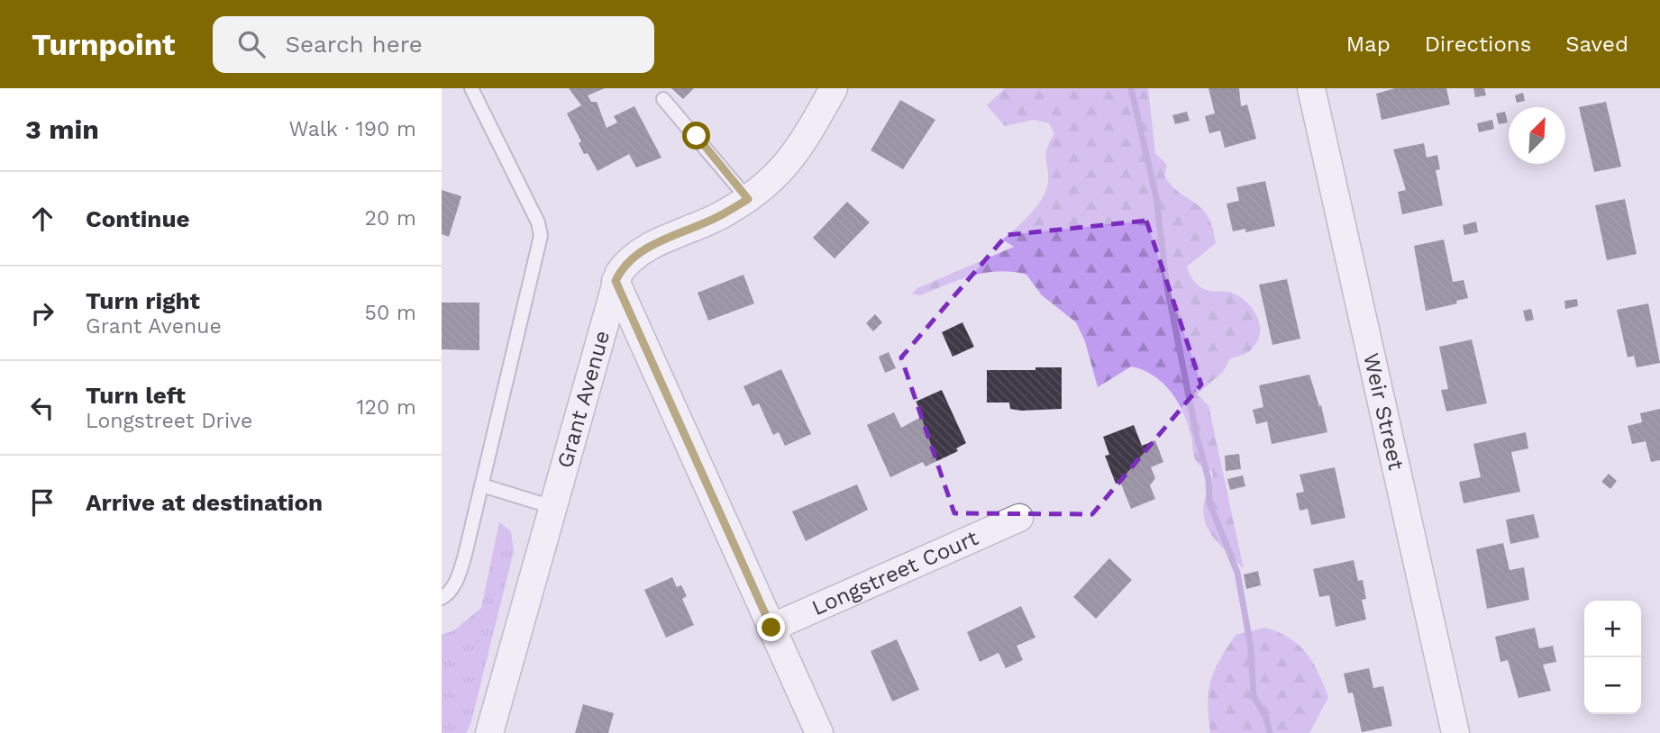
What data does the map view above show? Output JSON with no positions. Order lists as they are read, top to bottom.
{
  "streets": {
    "street": ["Grant Avenue", "Weir Street", "Longstreet Court"]
  },
  "north": "top right",
  "page": {
    "header": "Turnpoint",
    "search": "Search here",
    "nav": ["Map", "Directions", "Saved"],
    "heading": ["3 min", "Walk · 190 m"],
    "list": [
      ["Continue", "20 m"],
      ["Turn right", "Grant Avenue", "50 m"],
      ["Turn left", "Longstreet Drive", "120 m"],
      "Arrive at destination"
    ],
    "map_buttons": ["+", "−"]
  }
}
